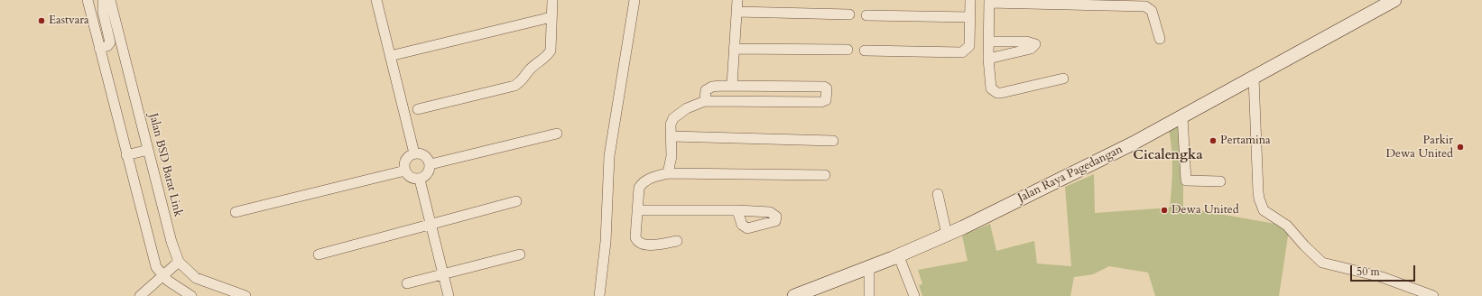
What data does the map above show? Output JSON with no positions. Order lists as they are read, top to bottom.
{
  "streets": {
    "street": ["Jalan BSD Barat Link", "Jalan Raya Pagedangan"]
  },
  "districts": ["Cicalengka"],
  "places": [
    "Eastvara",
    "Pertamina",
    "Parkir Dewa United",
    "Dewa United"
  ],
  "scale_bar": "50 m"
}
